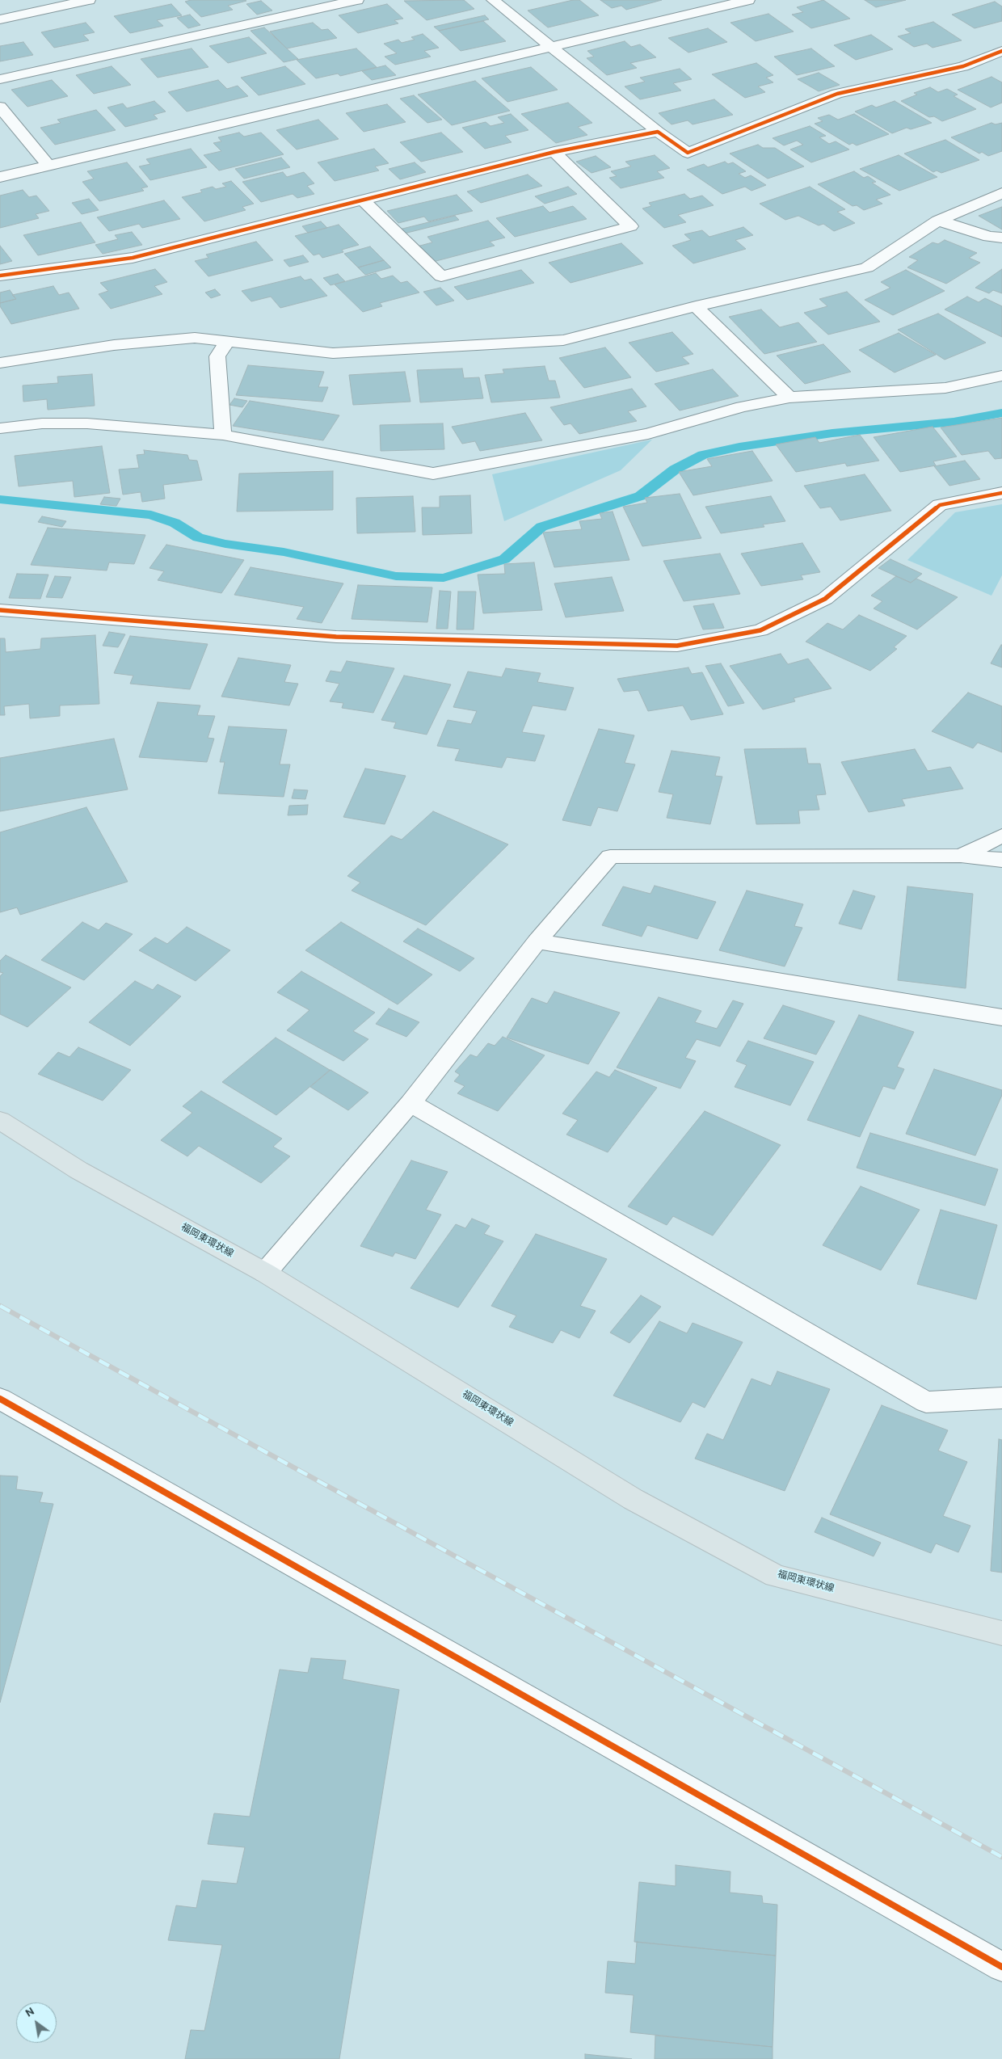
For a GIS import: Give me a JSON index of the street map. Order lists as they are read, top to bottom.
{
  "streets": {
    "main road": ["福岡東環状線"]
  },
  "north": "top left"
}
